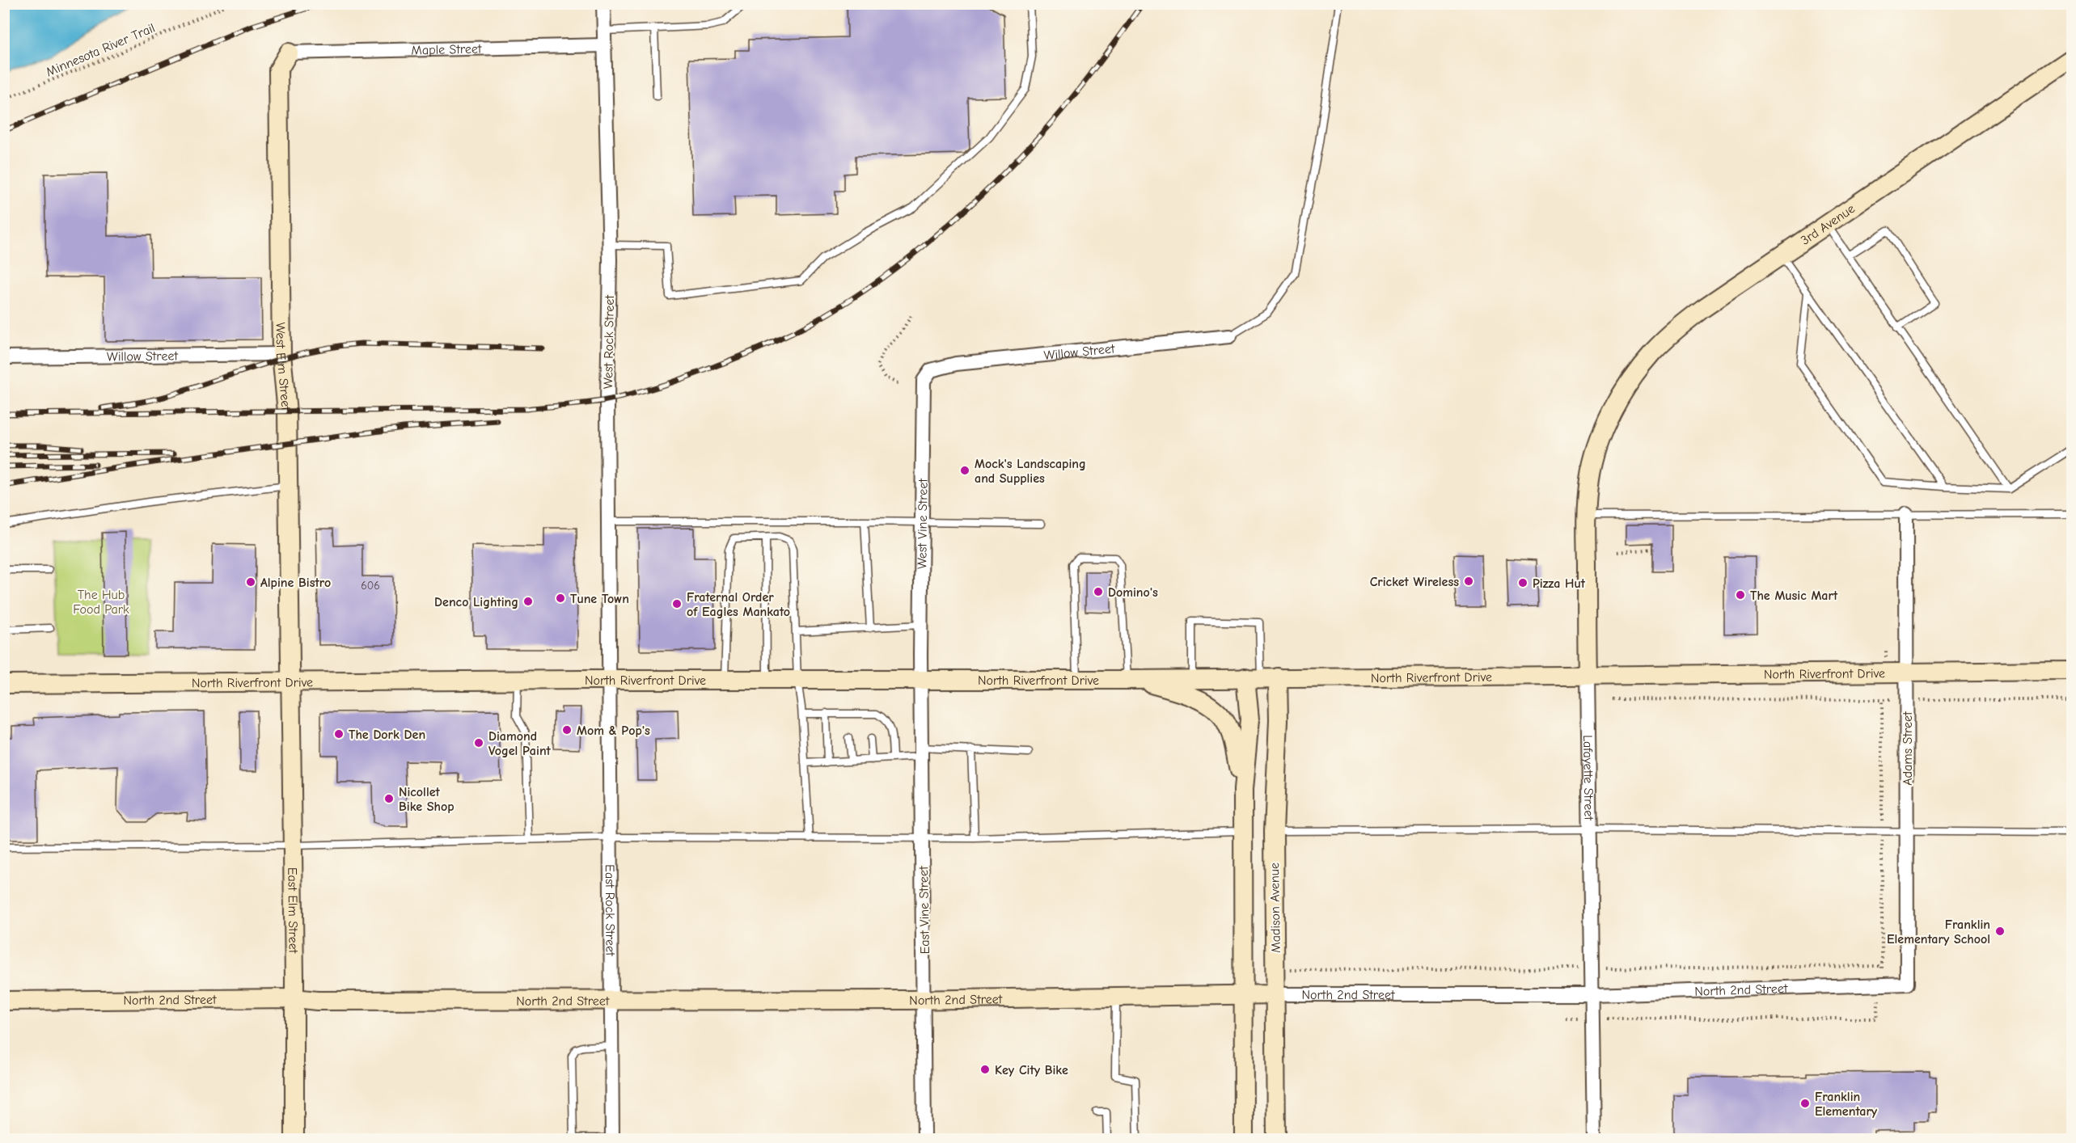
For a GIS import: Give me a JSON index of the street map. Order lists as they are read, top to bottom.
{
  "streets": {
    "street": [
      "Maple Street",
      "3rd Avenue",
      "West Rock Street",
      "Willow Street",
      "West Elm Street",
      "West Vine Street",
      "North Riverfront Drive",
      "Adams Street",
      "Lafayette Street",
      "Madison Avenue",
      "East Rock Street",
      "East Vine Street",
      "East Elm Street",
      "North 2nd Street"
    ],
    "path": ["Minnesota River Trail"]
  },
  "crossings": [
    ["Maple Street", "West Rock Street"],
    ["Maple Street", "West Elm Street"],
    ["3rd Avenue", "Lafayette Street"],
    ["West Rock Street", "North Riverfront Drive"],
    ["West Rock Street", "East Rock Street"],
    ["Willow Street", "West Elm Street"],
    ["Willow Street", "West Vine Street"],
    ["West Elm Street", "North Riverfront Drive"],
    ["West Elm Street", "East Elm Street"],
    ["West Vine Street", "North Riverfront Drive"],
    ["West Vine Street", "East Vine Street"],
    ["North Riverfront Drive", "Adams Street"],
    ["North Riverfront Drive", "Lafayette Street"],
    ["North Riverfront Drive", "Madison Avenue"],
    ["North Riverfront Drive", "East Rock Street"],
    ["North Riverfront Drive", "East Vine Street"],
    ["North Riverfront Drive", "East Elm Street"],
    ["Adams Street", "North 2nd Street"],
    ["Lafayette Street", "North 2nd Street"],
    ["Madison Avenue", "North 2nd Street"],
    ["East Rock Street", "North 2nd Street"],
    ["East Vine Street", "North 2nd Street"],
    ["East Elm Street", "North 2nd Street"]
  ],
  "parks": ["The Hub Food Park"],
  "places": [
    "Mock's Landscaping and Supplies",
    "Cricket Wireless",
    "Alpine Bistro",
    "Pizza Hut",
    "Domino's",
    "The Music Mart",
    "Tune Town",
    "Denco Lighting",
    "Fraternal Order of Eagles Mankato",
    "Mom & Pop's",
    "The Dork Den",
    "Diamond Vogel Paint",
    "Nicollet Bike Shop",
    "Franklin Elementary School",
    "Key City Bike",
    "Franklin Elementary"
  ],
  "house_numbers": ["606"]
}
